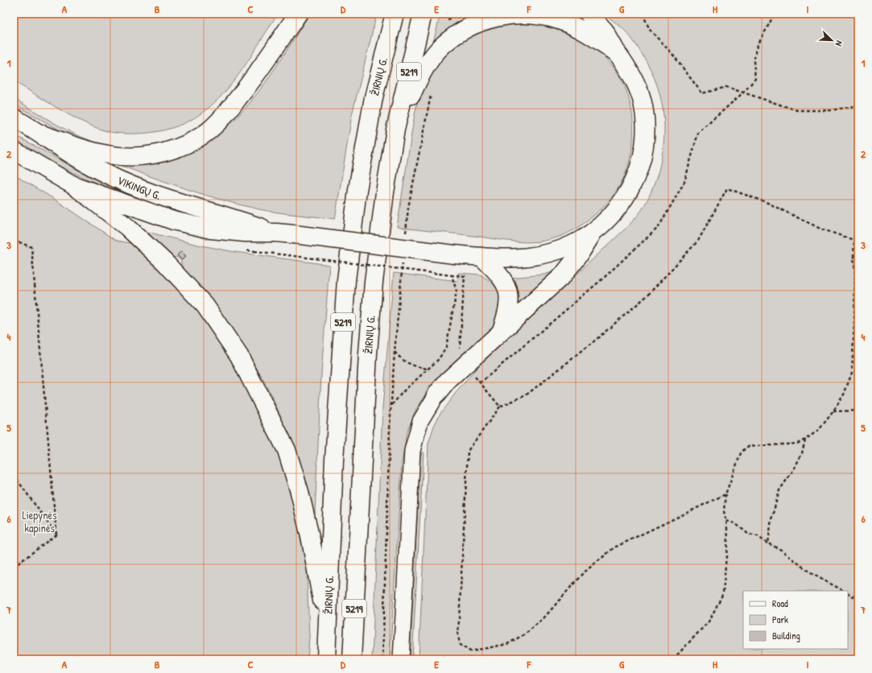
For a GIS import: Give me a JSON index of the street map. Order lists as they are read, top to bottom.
{
  "streets": {
    "main road": ["5219", "ŽIRNIŲ G.", "VIKINGŲ G."]
  },
  "parks": ["Liepynės kapinės"],
  "legend": ["Road", "Park", "Building"],
  "north": "bottom right",
  "grid": {
    "columns": [
      "A",
      "B",
      "C",
      "D",
      "E",
      "F",
      "G",
      "H",
      "I"
    ],
    "rows": [
      "1",
      "2",
      "3",
      "4",
      "5",
      "6",
      "7"
    ]
  }
}
